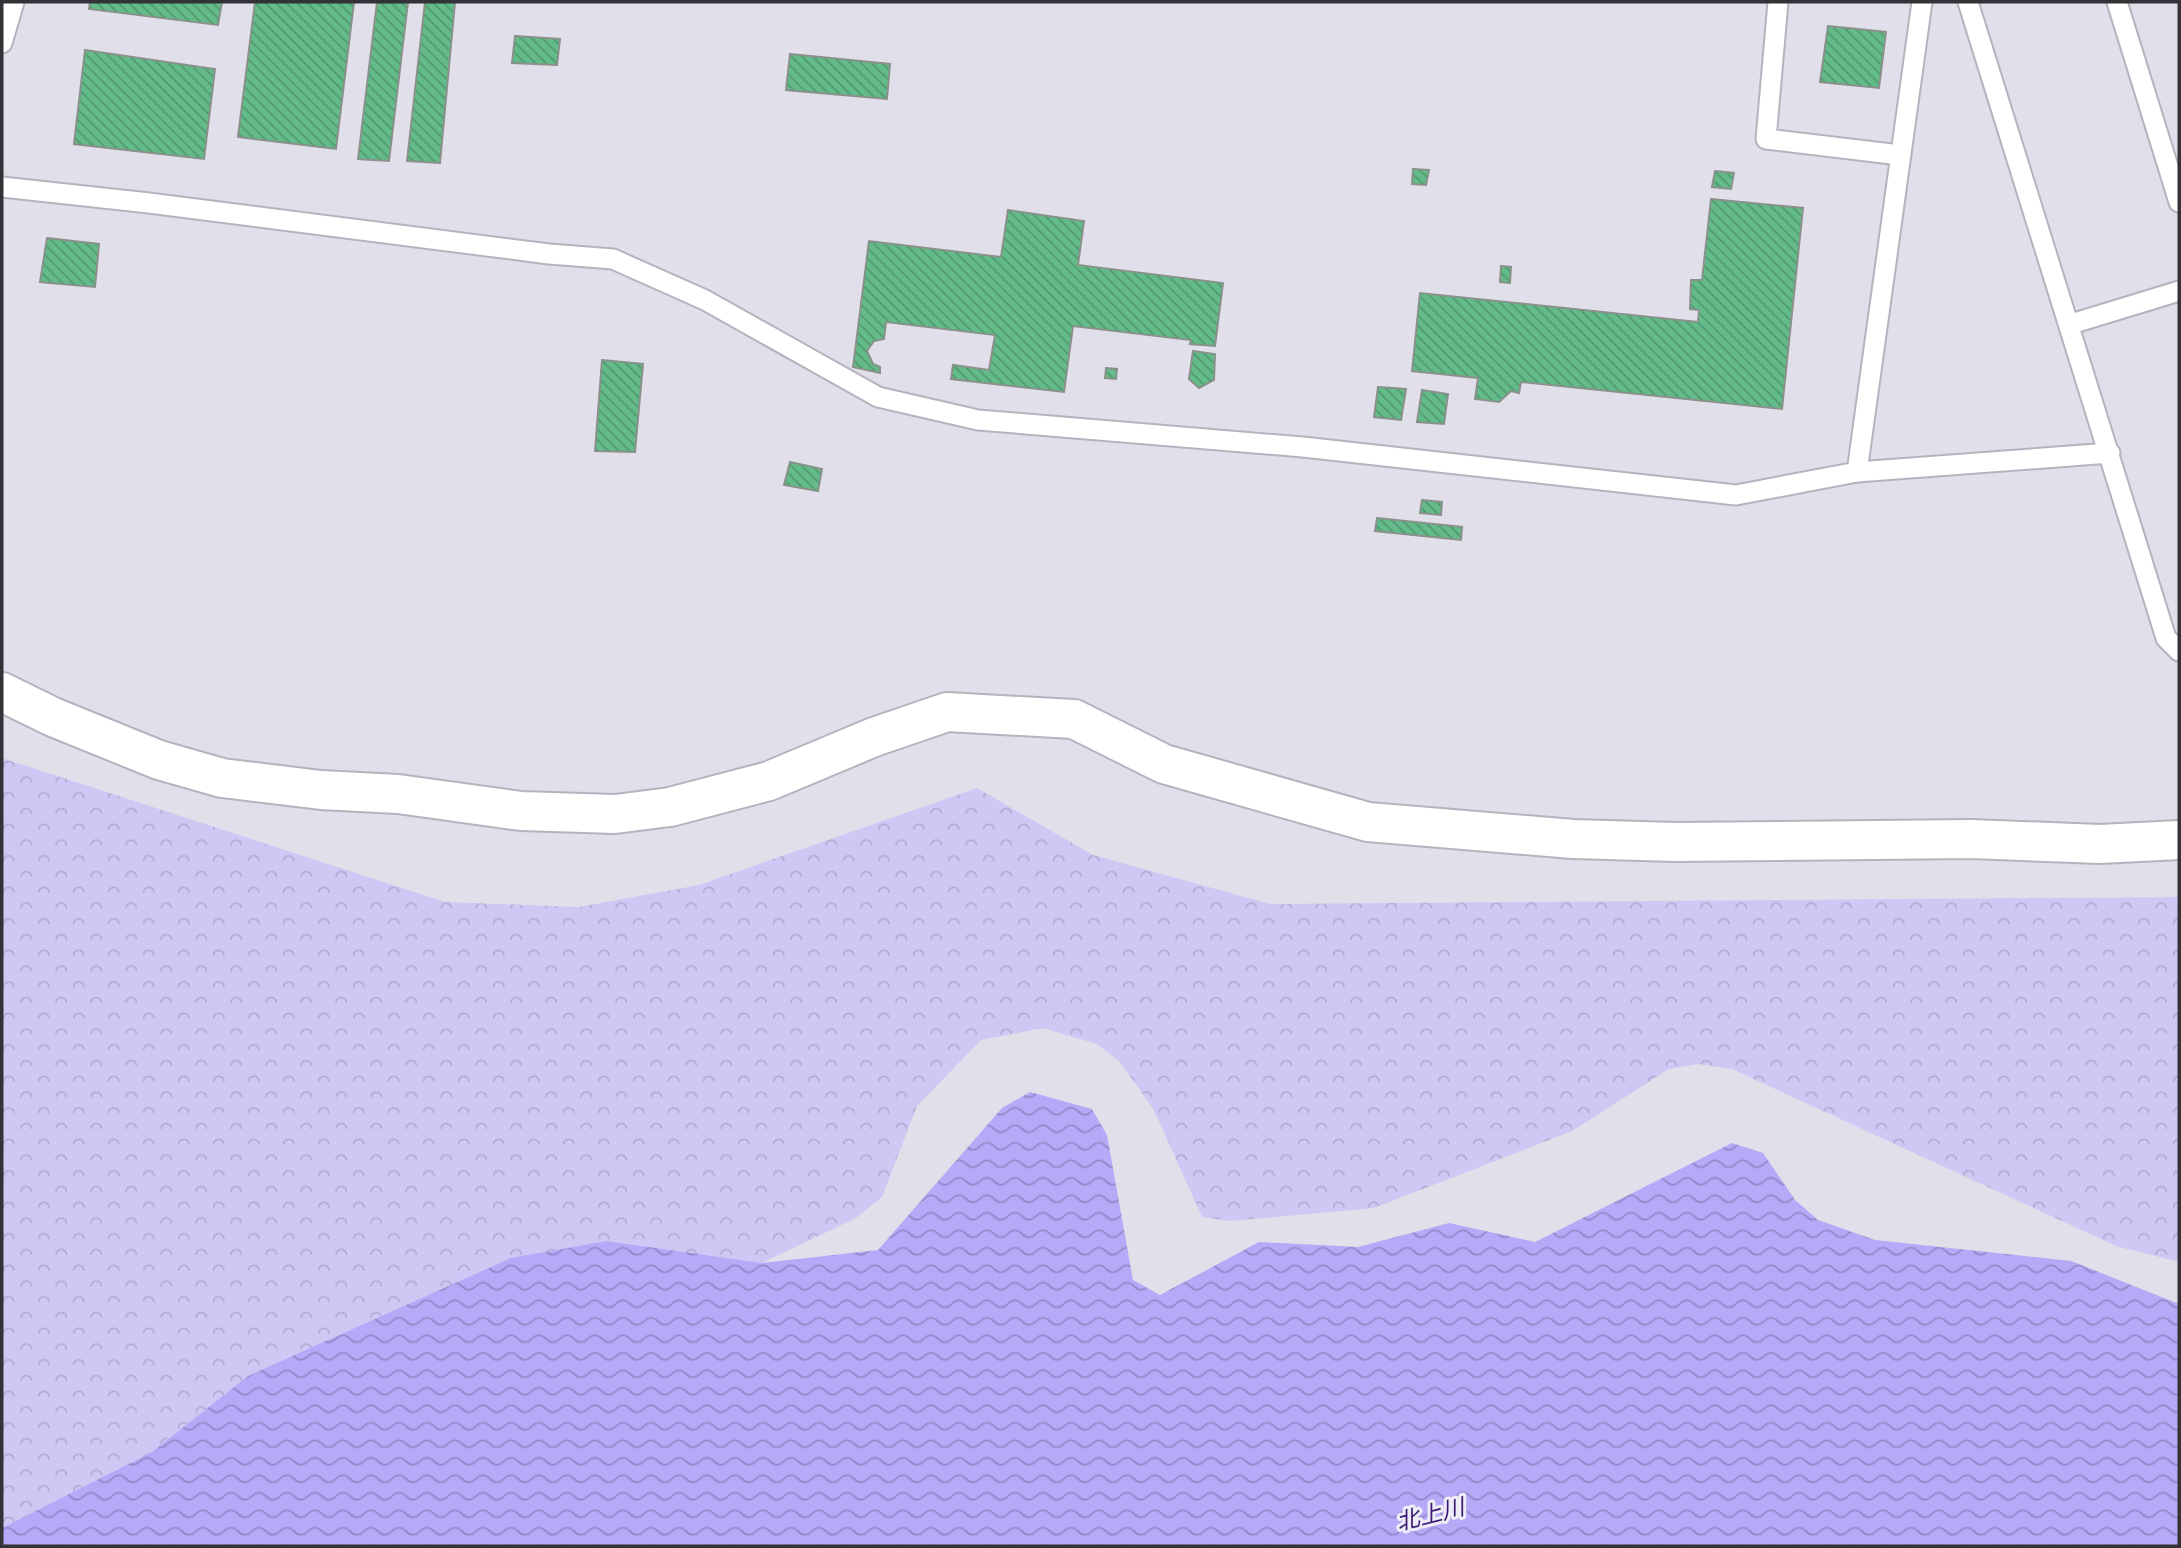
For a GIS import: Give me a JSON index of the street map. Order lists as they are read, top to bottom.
{
  "water": ["北上川"]
}
